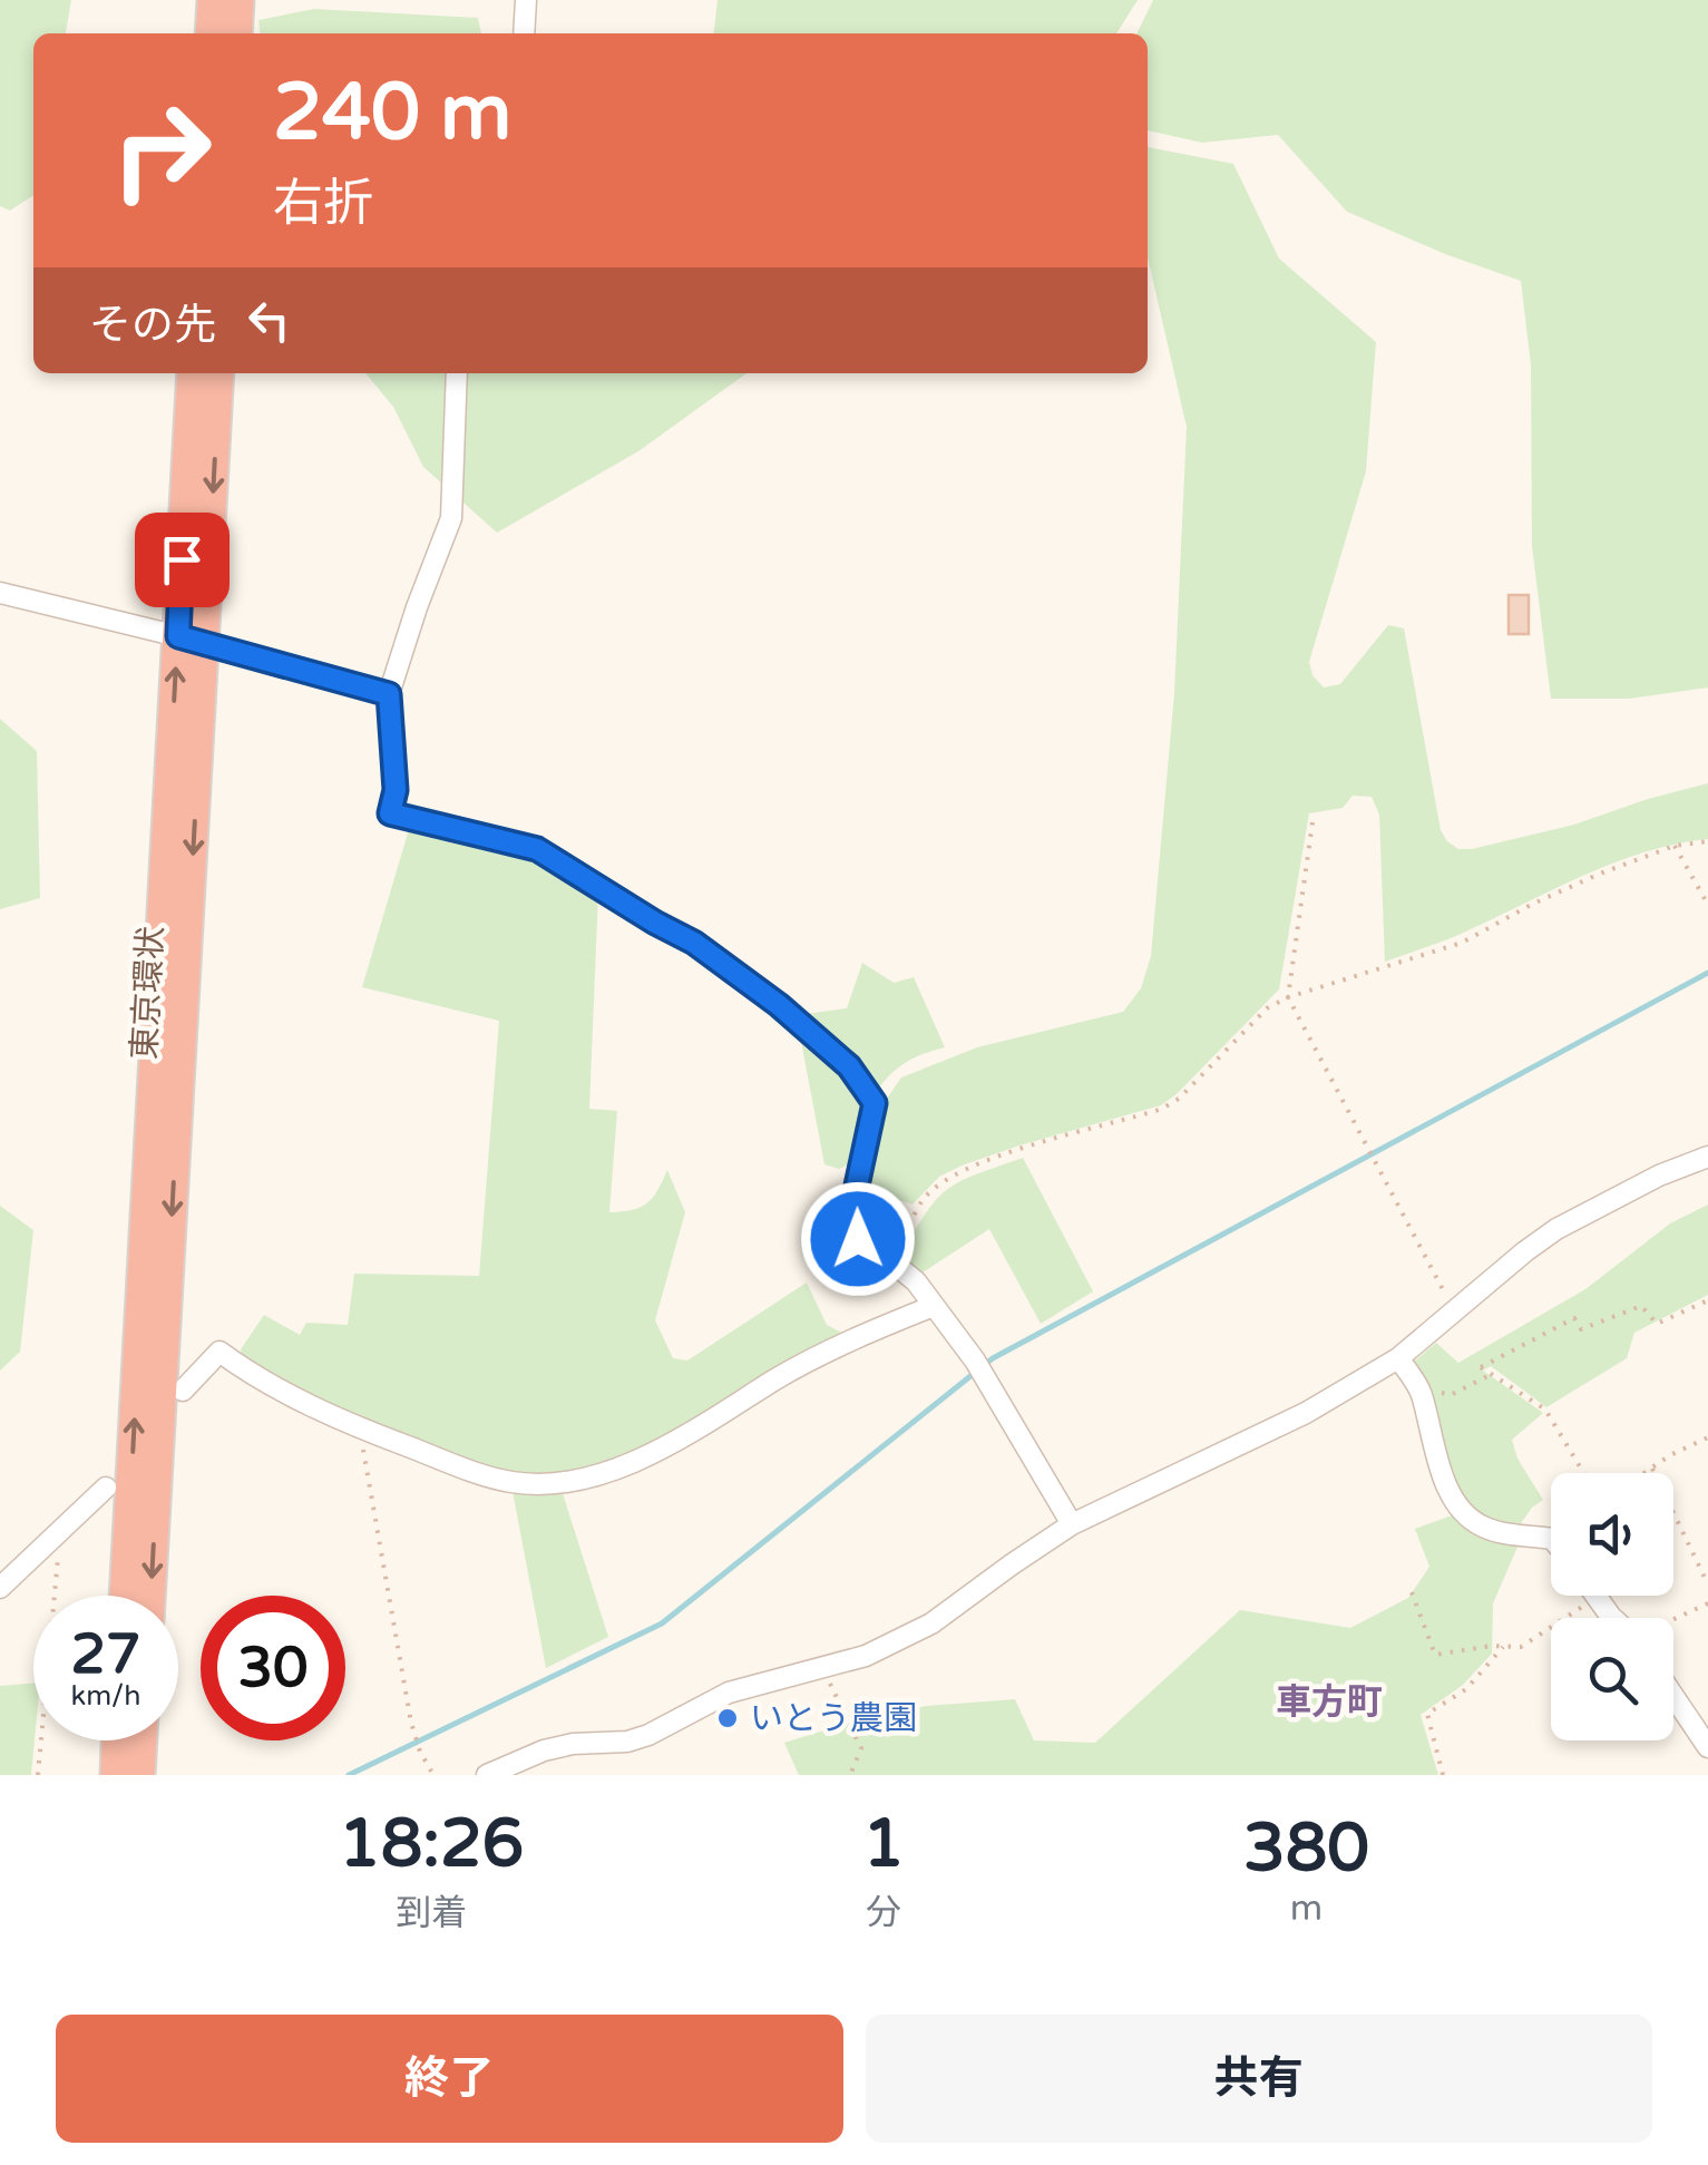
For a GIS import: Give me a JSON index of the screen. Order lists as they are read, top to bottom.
{
  "streets": {
    "highway": ["東京環状"]
  },
  "districts": ["車方町"],
  "places": ["いとう農園"],
  "page": {
    "turn": ["240 m", "右折"],
    "then": "その先",
    "speed": "27 km/h",
    "limit": "30",
    "eta": [
      "18:26",
      "到着",
      "1",
      "分",
      "380",
      "m"
    ],
    "buttons": ["終了", "共有"]
  }
}
